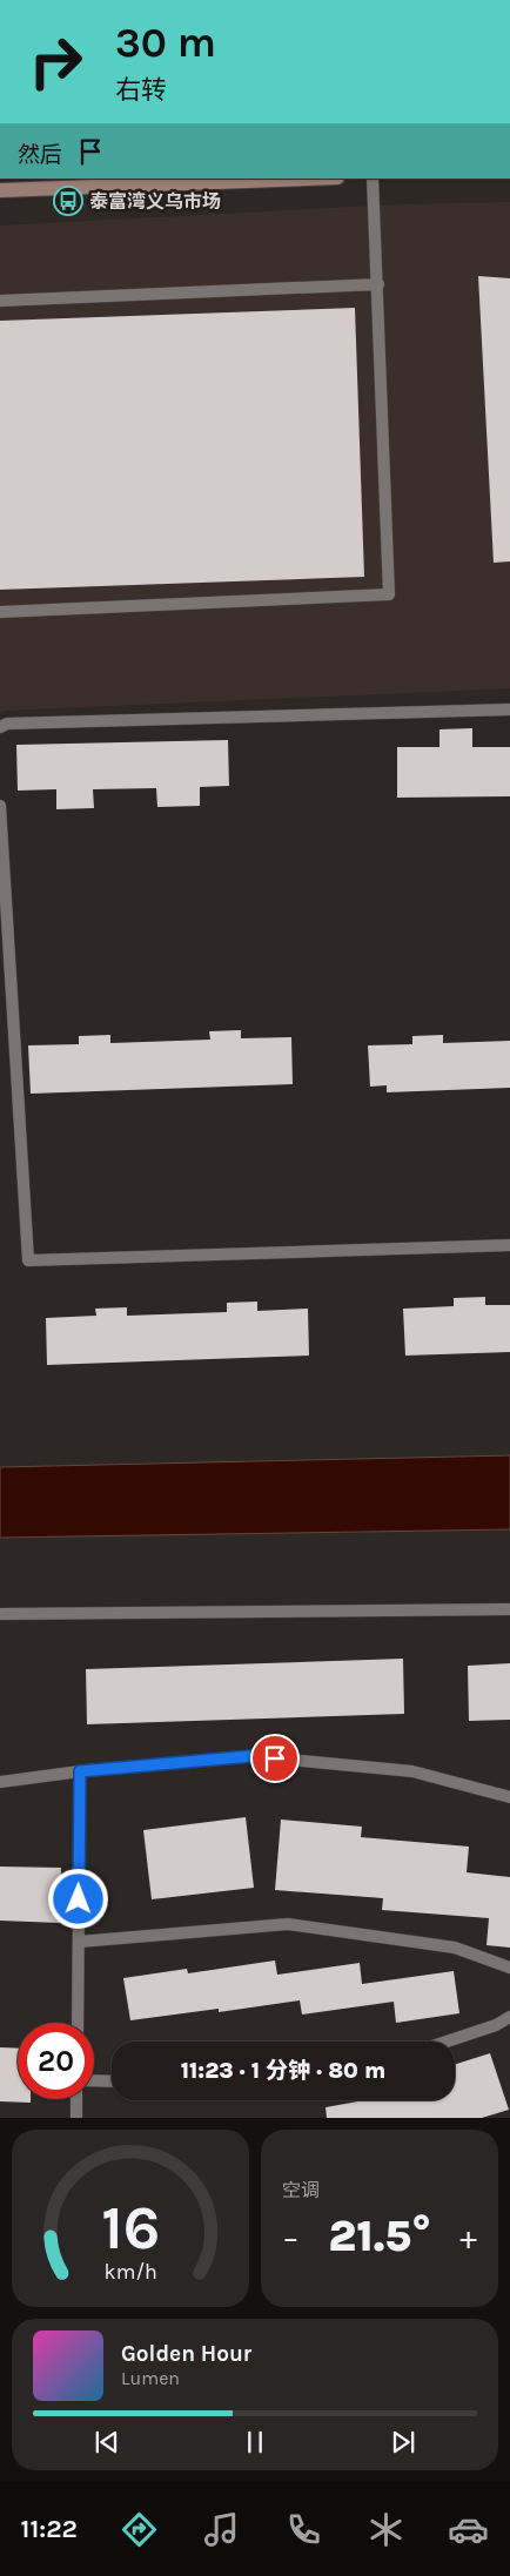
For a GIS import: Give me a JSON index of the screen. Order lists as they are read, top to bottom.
{
  "places": {
    "bus stop": ["泰富湾义乌市场"]
  },
  "page": {
    "turn": ["30 m", "右转"],
    "then": "然后",
    "limit": "20",
    "trip": "11:23 · 1 分钟 · 80 m",
    "tile": "空调",
    "heat": ["−", "21.5°", "+"],
    "song": ["Golden Hour", "Lumen"],
    "tabs": "11:22",
    "gauge": ["16", "km/h"]
  }
}
